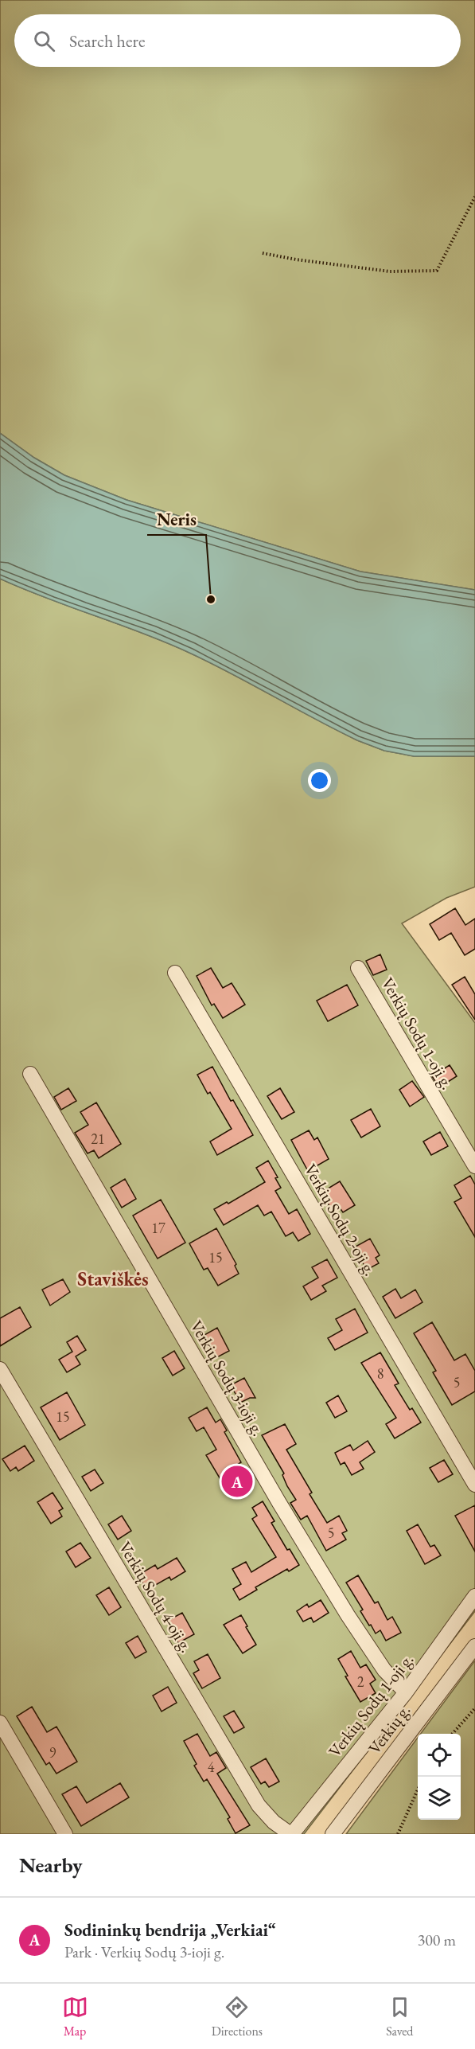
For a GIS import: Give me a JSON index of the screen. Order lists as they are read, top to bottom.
{
  "streets": {
    "street": [
      "Verkių Sodų 1-oji g.",
      "Verkių Sodų 2-oji g.",
      "Verkių Sodų 3-ioji g.",
      "Verkių Sodų 4-oji g.",
      "Verkių g."
    ]
  },
  "crossings": [
    ["Verkių Sodų 1-oji g.", "Verkių Sodų 3-ioji g."],
    ["Verkių Sodų 1-oji g.", "Verkių Sodų 4-oji g."]
  ],
  "districts": ["Staviškės"],
  "places": ["Neris"],
  "house_numbers": [
    "21",
    "17",
    "15",
    "8",
    "5",
    "15",
    "5",
    "2",
    "9",
    "4"
  ],
  "page": {
    "search": "Search here",
    "pins": "A",
    "heading": "Nearby",
    "list": [
      {
        "mark": "A",
        "name": "Sodininkų bendrija „Verkiai“",
        "note": "Park · Verkių Sodų 3-ioji g.",
        "value": "300 m"
      }
    ],
    "nav": ["Map", "Directions", "Saved"]
  }
}
